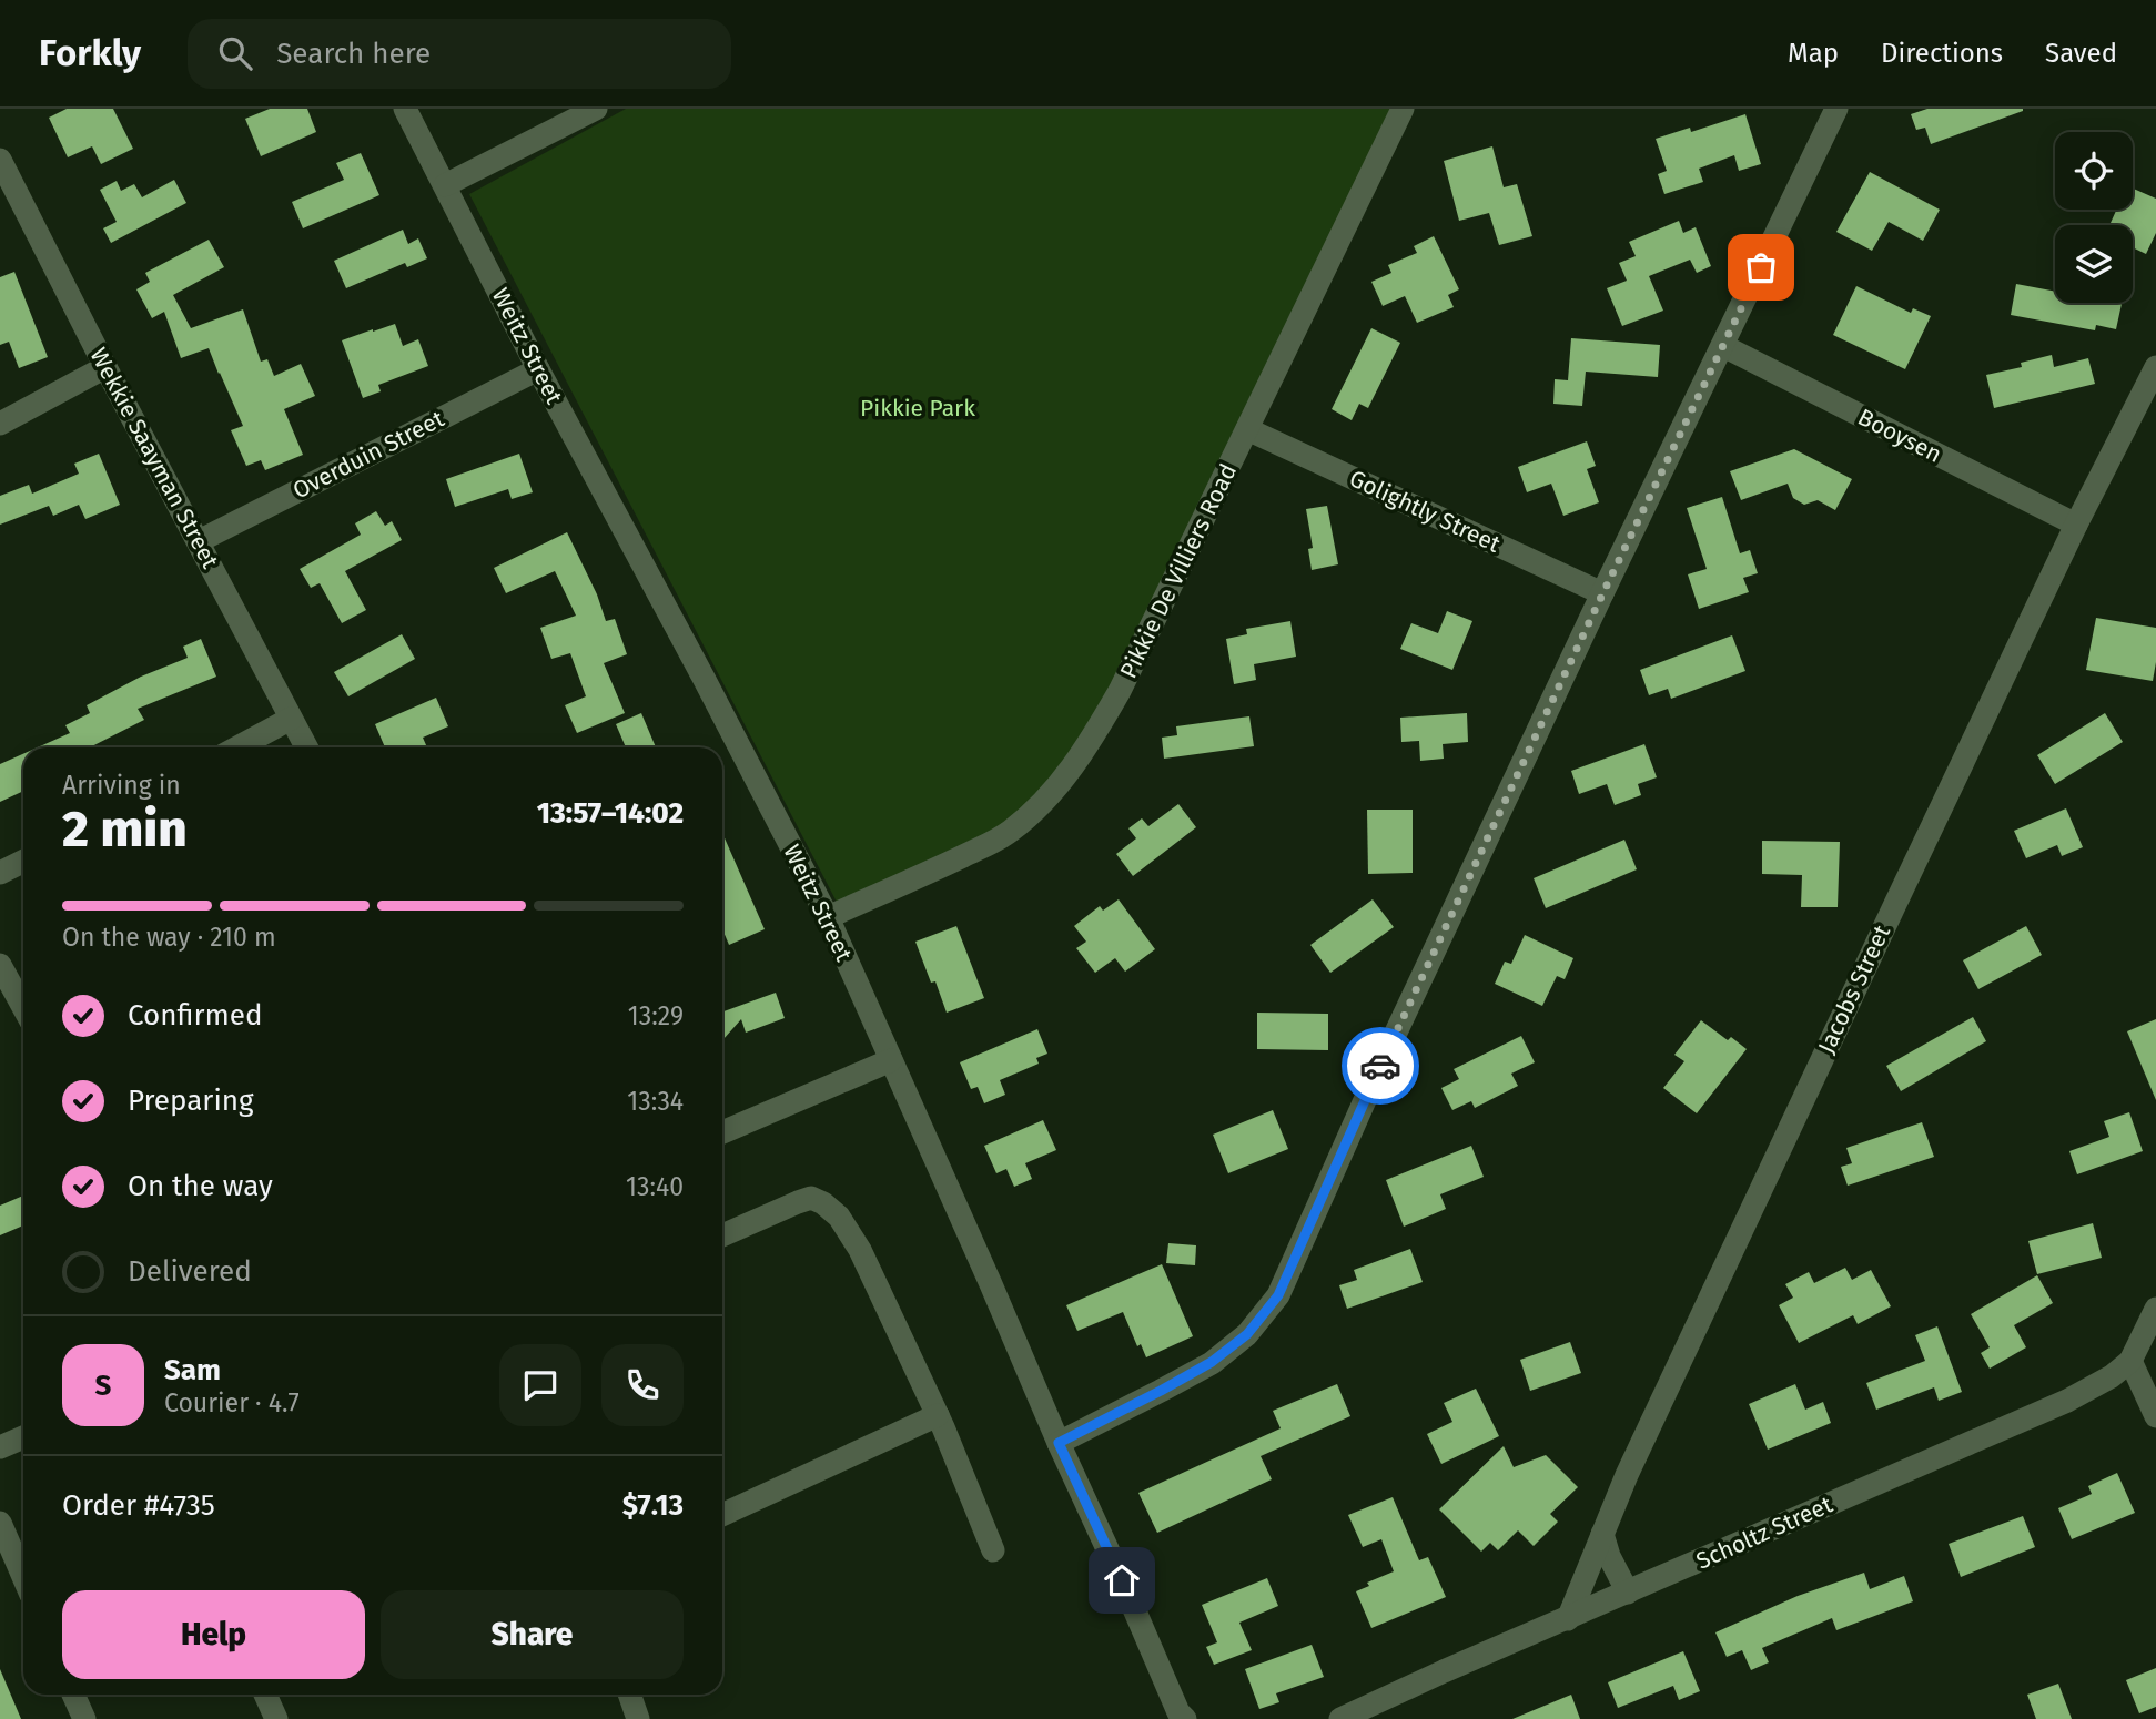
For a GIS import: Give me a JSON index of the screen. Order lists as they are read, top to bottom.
{
  "streets": {
    "street": [
      "Weitz Street",
      "Booysen",
      "Overduin Street",
      "Wekkie Saayman Street",
      "Golightly Street",
      "Pikkie De Villiers Road",
      "Jacobs Street",
      "Scholtz Street"
    ]
  },
  "crossings": [
    ["Weitz Street", "Overduin Street"],
    ["Weitz Street", "Pikkie De Villiers Road"],
    ["Booysen", "Jacobs Street"],
    ["Overduin Street", "Wekkie Saayman Street"],
    ["Golightly Street", "Pikkie De Villiers Road"],
    ["Jacobs Street", "Scholtz Street"]
  ],
  "parks": ["Pikkie Park"],
  "page": {
    "header": "Forkly",
    "search": "Search here",
    "nav": ["Map", "Directions", "Saved"],
    "heading": ["2 min", "Arriving in", "13:57–14:02"],
    "panel": [
      "Sam",
      "Courier · 4.7",
      "Order #4735",
      "$7.13"
    ],
    "bar": "On the way · 210 m",
    "list": [
      ["Confirmed", "13:29"],
      ["Preparing", "13:34"],
      ["On the way", "13:40"],
      "Delivered"
    ],
    "round": "S",
    "buttons": ["Help", "Share"]
  }
}
